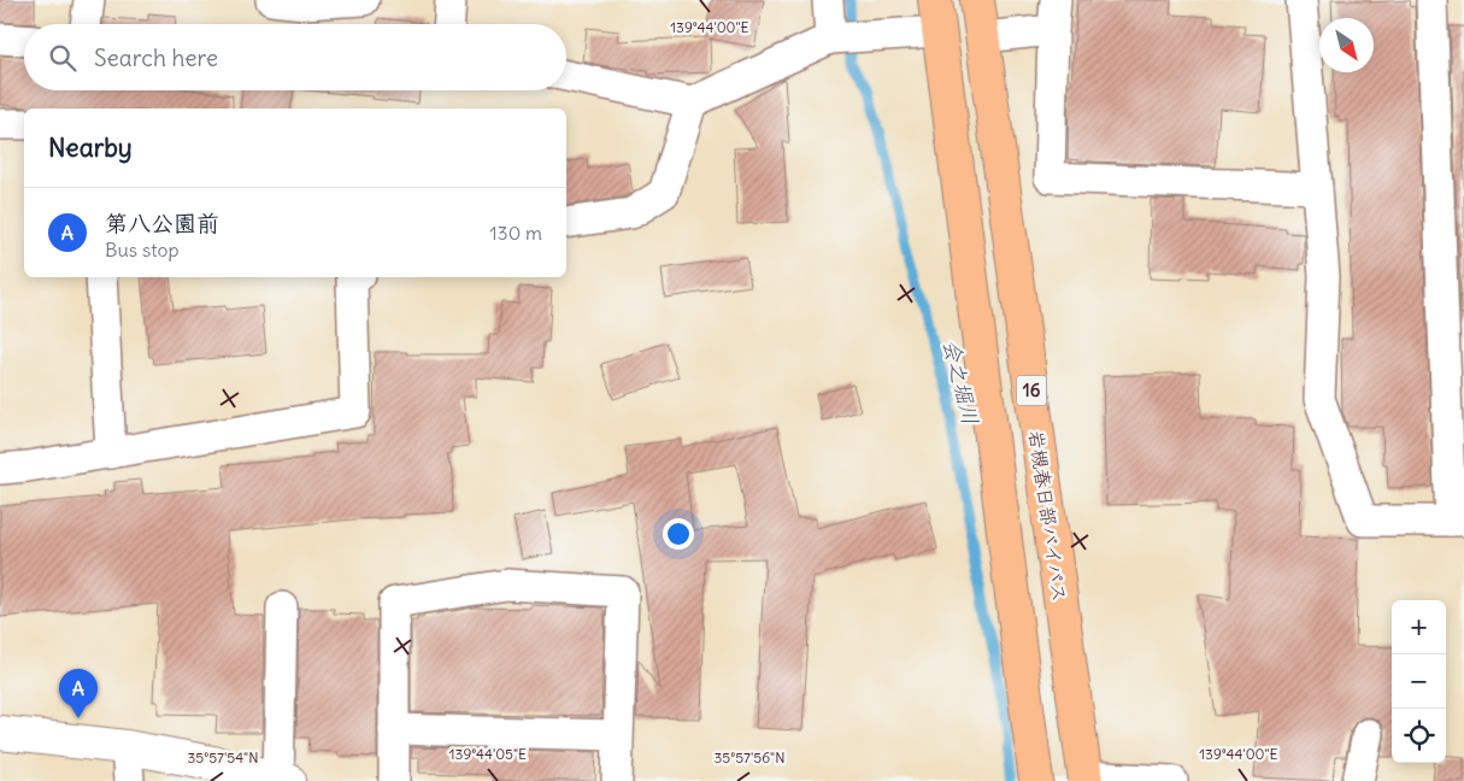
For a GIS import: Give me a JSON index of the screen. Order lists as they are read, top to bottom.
{
  "streets": {
    "highway": ["16", "岩槻春日部バイパス"]
  },
  "water": ["会之堀川"],
  "north": "bottom right",
  "page": {
    "search": "Search here",
    "heading": "Nearby",
    "list": [
      {
        "mark": "A",
        "name": "第八公園前",
        "note": "Bus stop",
        "value": "130 m"
      }
    ],
    "map_buttons": ["+", "−"],
    "pins": "A"
  },
  "coordinates": [
    "139°44'00\"E",
    "139°44'05\"E",
    "35°57'54\"N",
    "35°57'56\"N"
  ]
}
